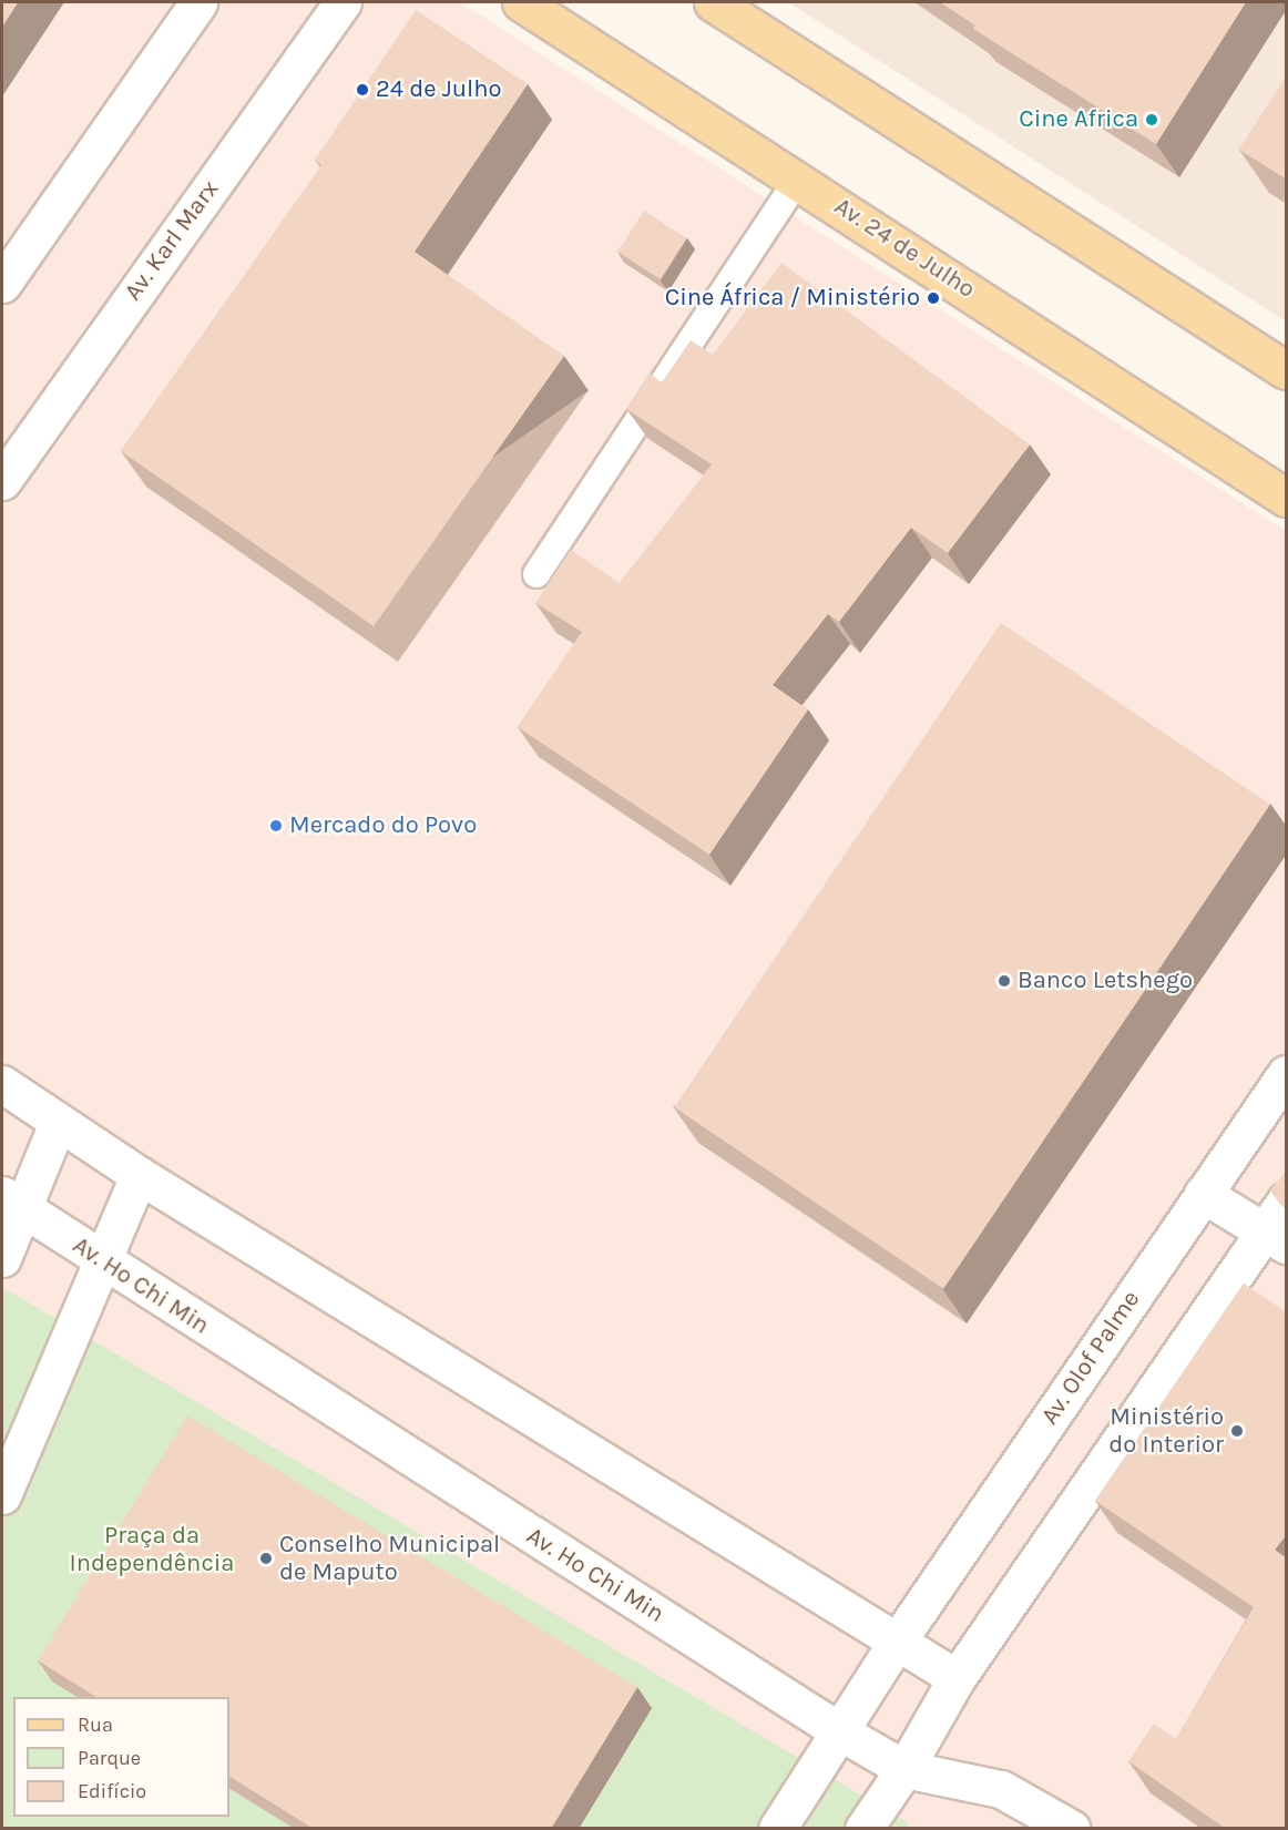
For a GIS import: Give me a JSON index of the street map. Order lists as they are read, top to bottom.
{
  "streets": {
    "main road": ["Av. 24 de Julho"],
    "street": ["Av. Karl Marx", "Av. Ho Chi Min", "Av. Olof Palme"]
  },
  "crossings": [
    ["Av. Ho Chi Min", "Av. Olof Palme"]
  ],
  "parks": ["Praça da Independência"],
  "places": [
    "24 de Julho",
    "Cine Africa",
    "Cine África / Ministério",
    "Mercado do Povo",
    "Banco Letshego",
    "Ministério do Interior",
    "Conselho Municipal de Maputo"
  ],
  "legend": ["Rua", "Parque", "Edifício"]
}
